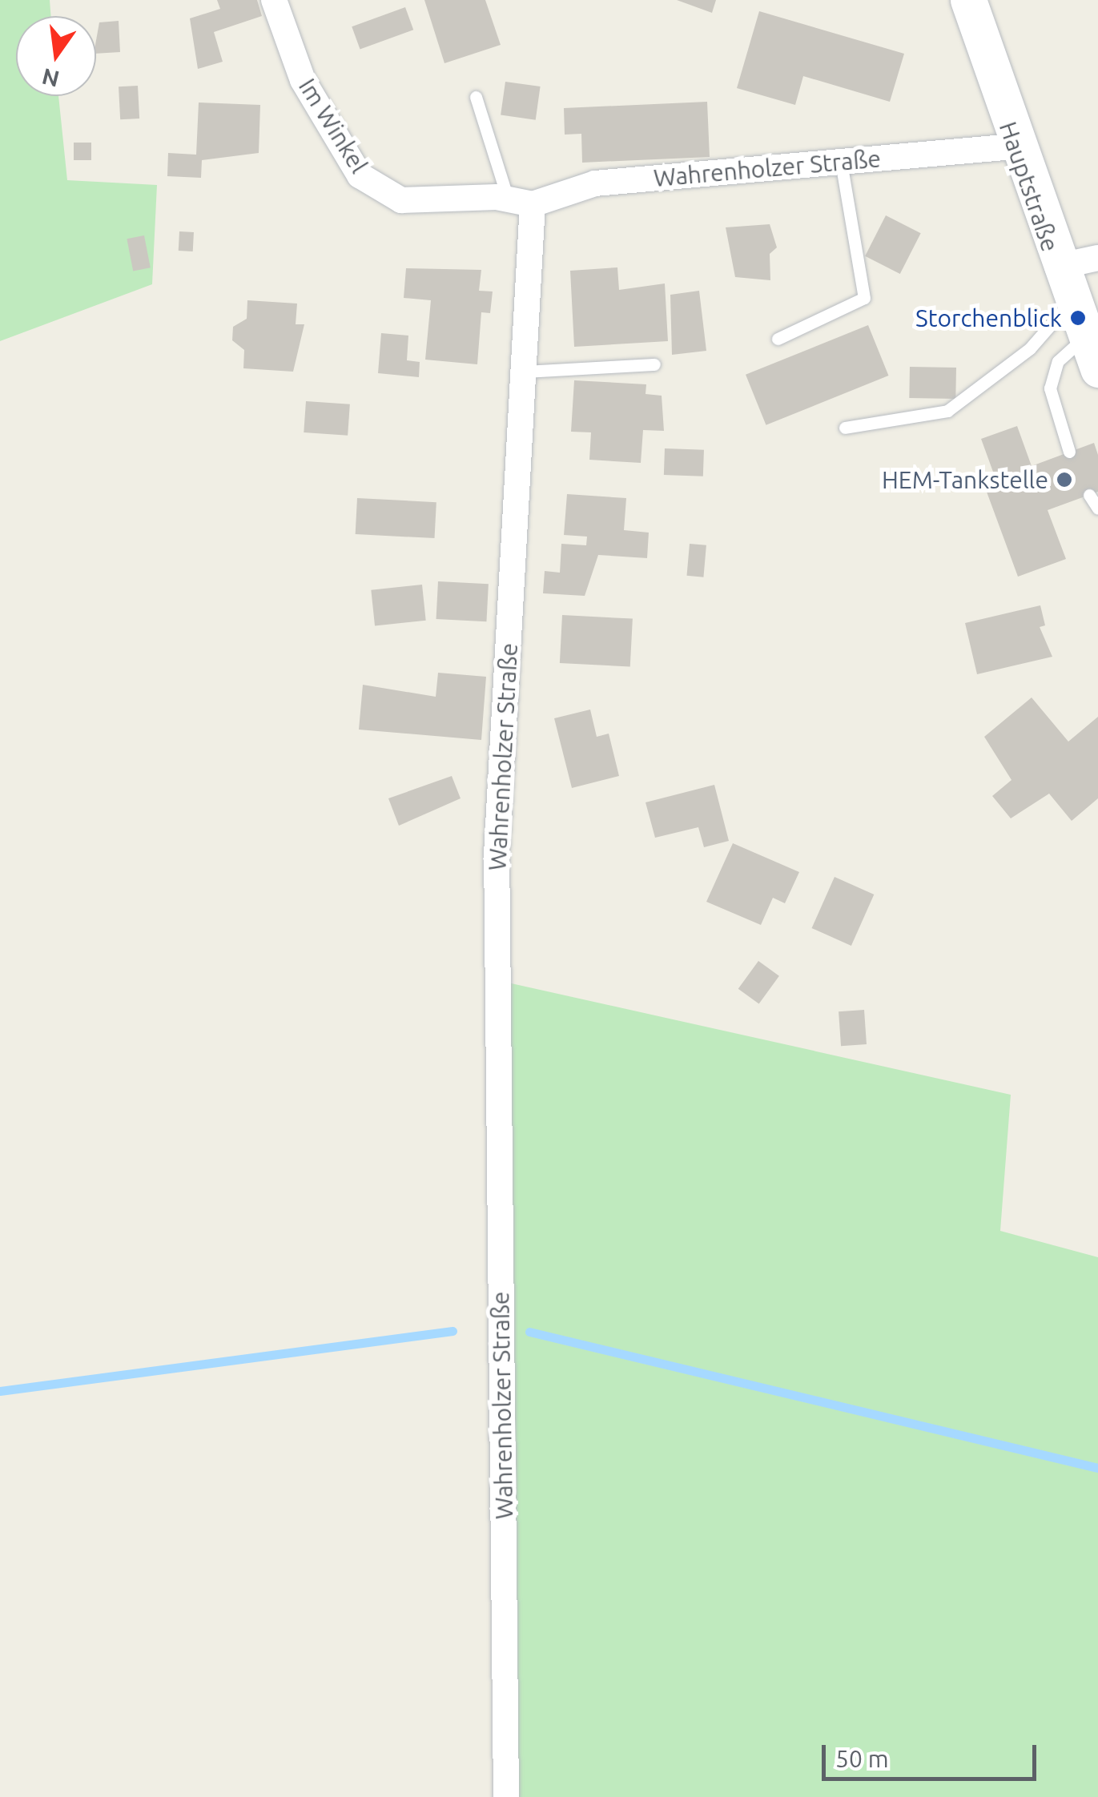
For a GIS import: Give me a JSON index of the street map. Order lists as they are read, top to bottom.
{
  "streets": {
    "street": ["Im Winkel", "Wahrenholzer Straße", "Hauptstraße"]
  },
  "crossings": [
    ["Im Winkel", "Wahrenholzer Straße"],
    ["Wahrenholzer Straße", "Hauptstraße"]
  ],
  "places": ["Storchenblick", "HEM-Tankstelle"],
  "scale_bar": "50 m",
  "north": "bottom"
}
